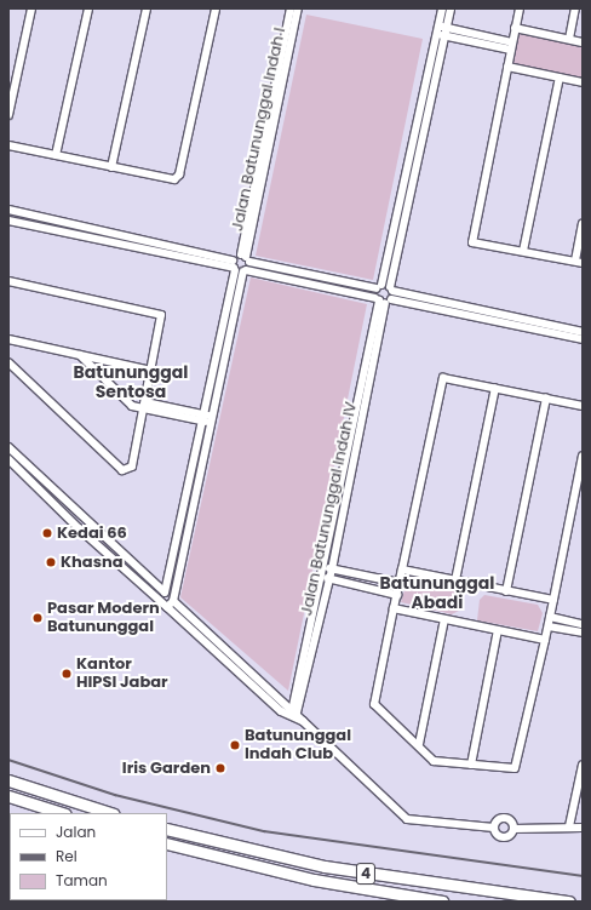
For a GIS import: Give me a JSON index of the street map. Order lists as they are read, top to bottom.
{
  "streets": {
    "highway": ["4"],
    "street": ["Jalan Batununggal Indah I", "Jalan Batununggal Indah IV"]
  },
  "districts": ["Batununggal Sentosa", "Batununggal Abadi"],
  "places": [
    "Kedai 66",
    "Khasna",
    "Pasar Modern Batununggal",
    "Kantor HIPSI Jabar",
    "Batununggal Indah Club",
    "Iris Garden"
  ],
  "legend": ["Jalan", "Rel", "Taman"]
}
